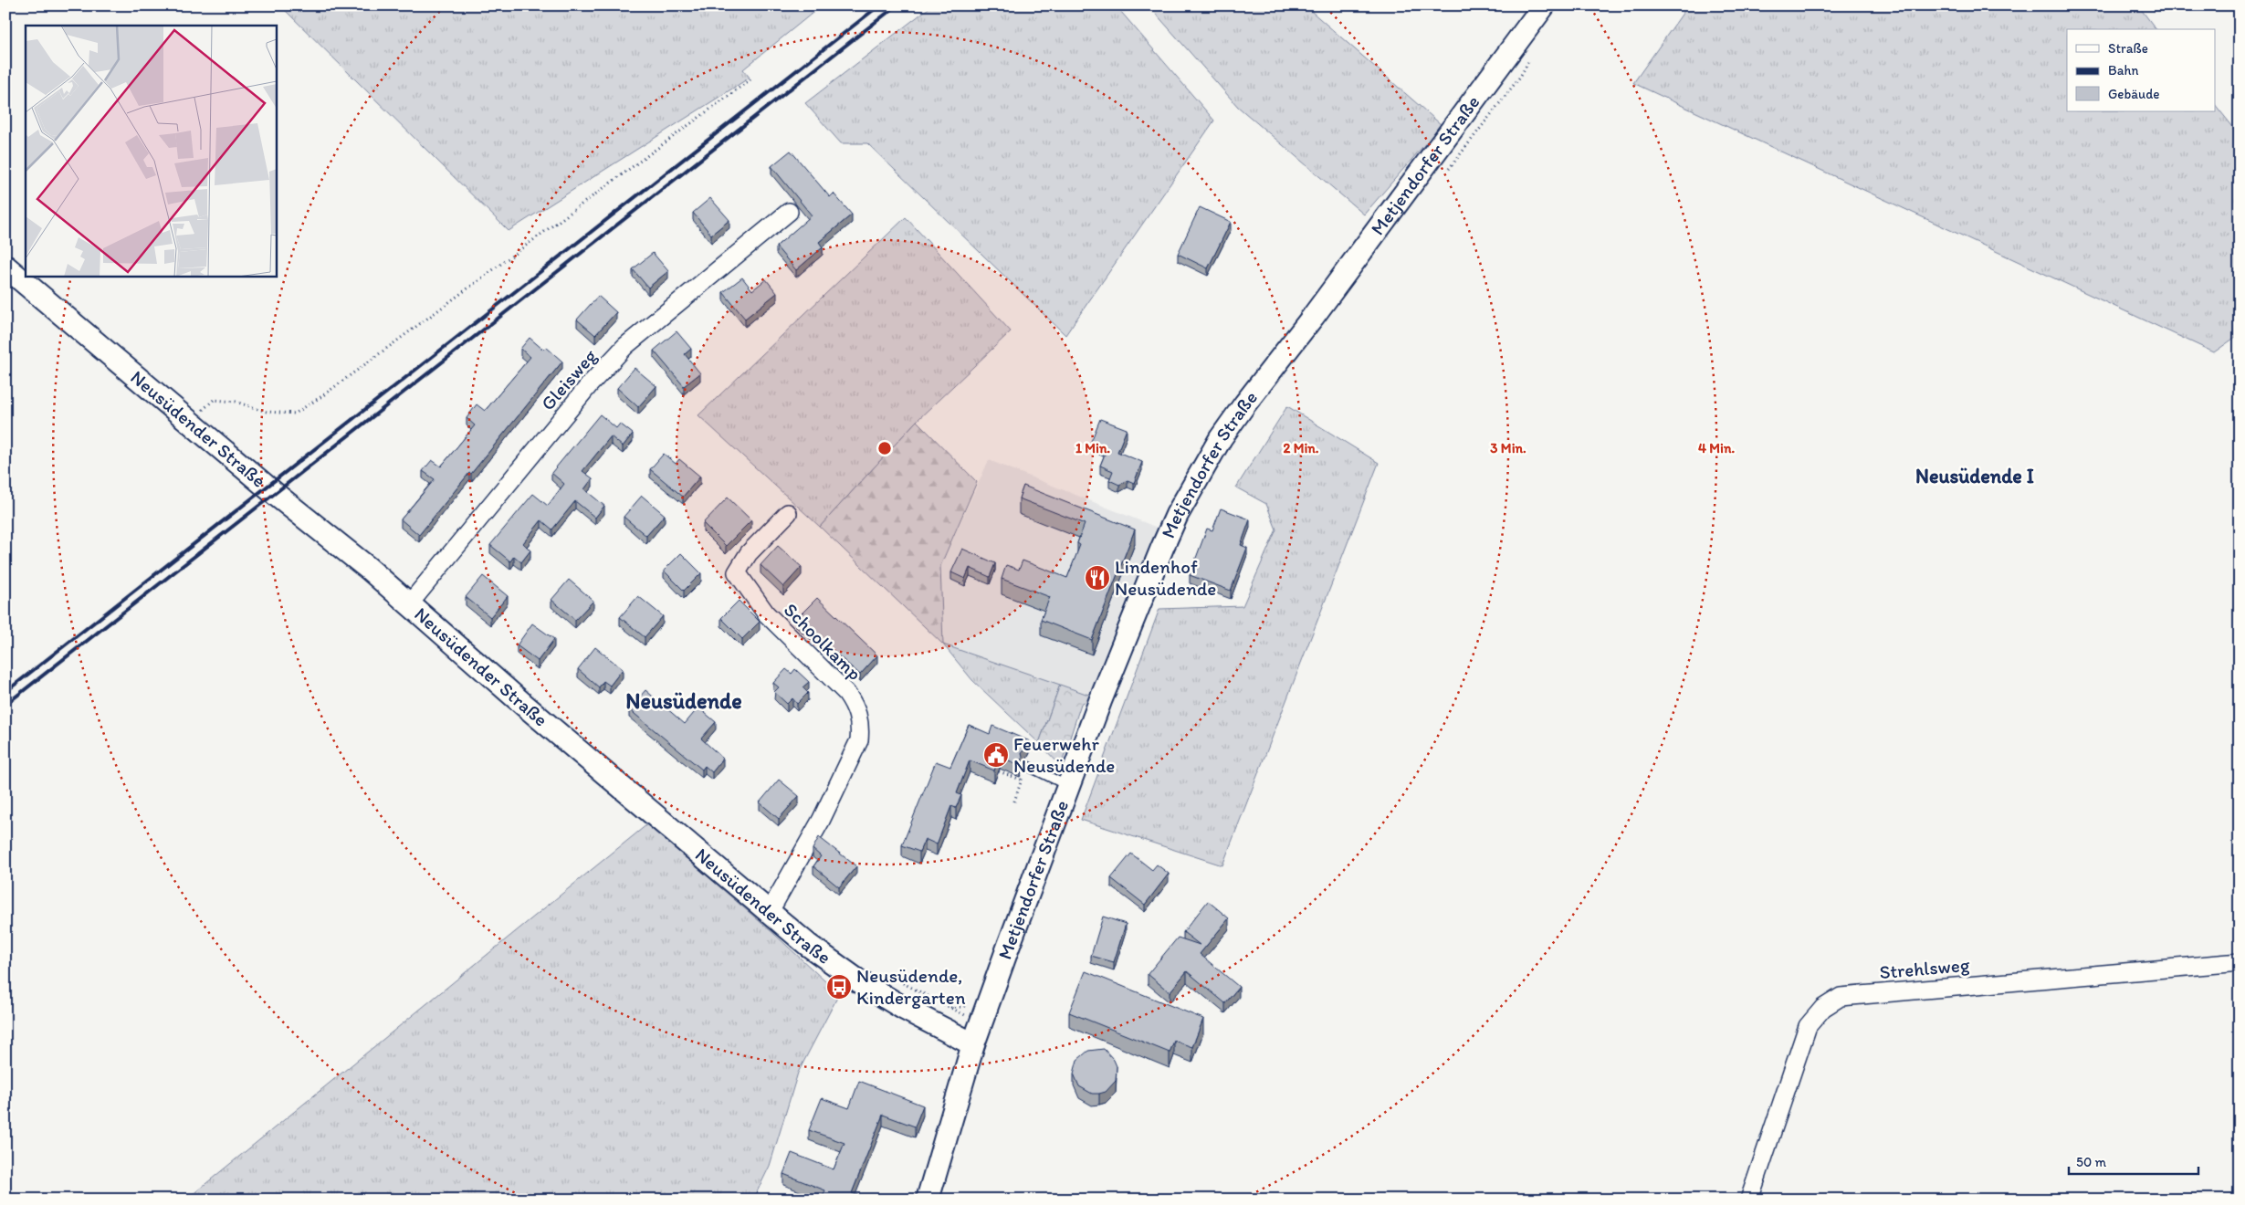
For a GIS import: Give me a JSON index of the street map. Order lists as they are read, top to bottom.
{
  "streets": {
    "street": [
      "Metjendorfer Straße",
      "Gleisweg",
      "Neusüdender Straße",
      "Schoolkamp",
      "Strehlsweg"
    ]
  },
  "crossings": [
    ["Metjendorfer Straße", "Neusüdender Straße"],
    ["Gleisweg", "Neusüdender Straße"],
    ["Neusüdender Straße", "Schoolkamp"]
  ],
  "districts": ["Neusüdende I", "Neusüdende"],
  "places": {
    "restaurant": ["Lindenhof Neusüdende"],
    "public building": ["Feuerwehr Neusüdende"],
    "bus stop": ["Neusüdende, Kindergarten"]
  },
  "legend": ["Straße", "Bahn", "Gebäude"],
  "scale_bar": "50 m",
  "rings": [
    "1 Min.",
    "2 Min.",
    "3 Min.",
    "4 Min."
  ]
}
